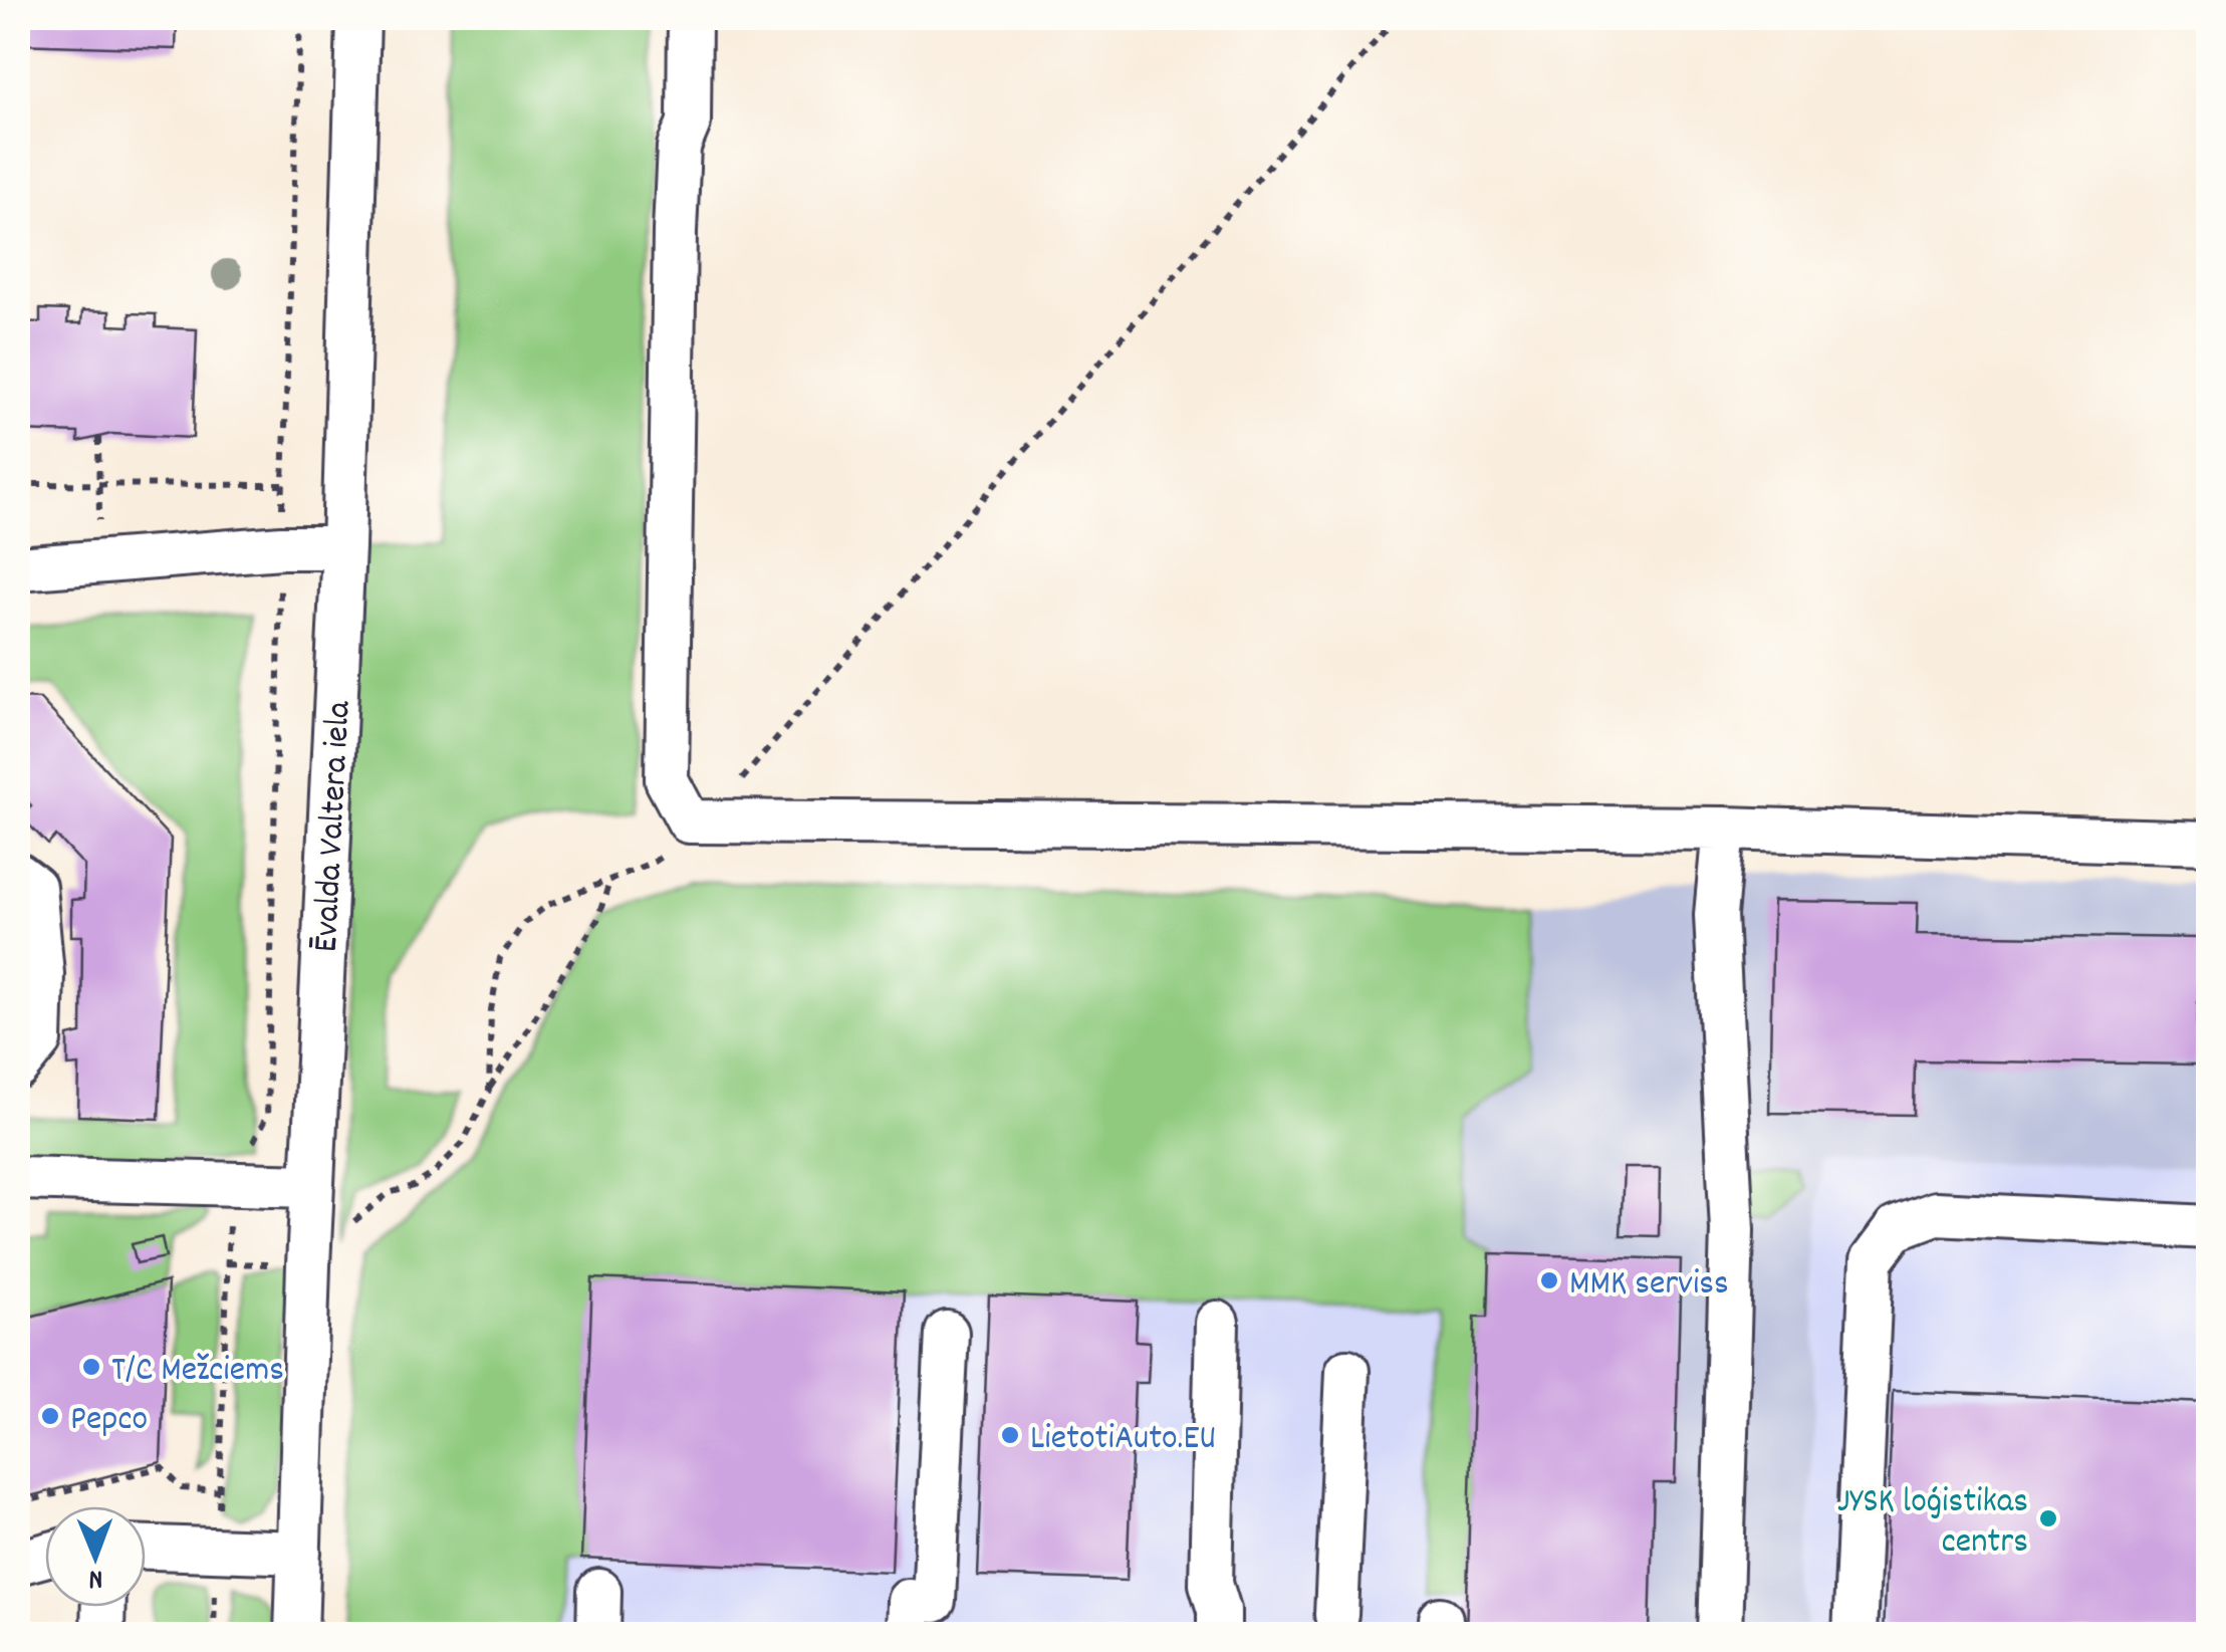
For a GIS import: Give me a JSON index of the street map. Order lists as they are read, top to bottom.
{
  "streets": {
    "street": ["Ēvalda Valtera iela"]
  },
  "places": [
    "MMK serviss",
    "T/C Mežciems",
    "Pepco",
    "LietotiAuto.EU",
    "JYSK loģistikas centrs"
  ],
  "north": "bottom"
}
